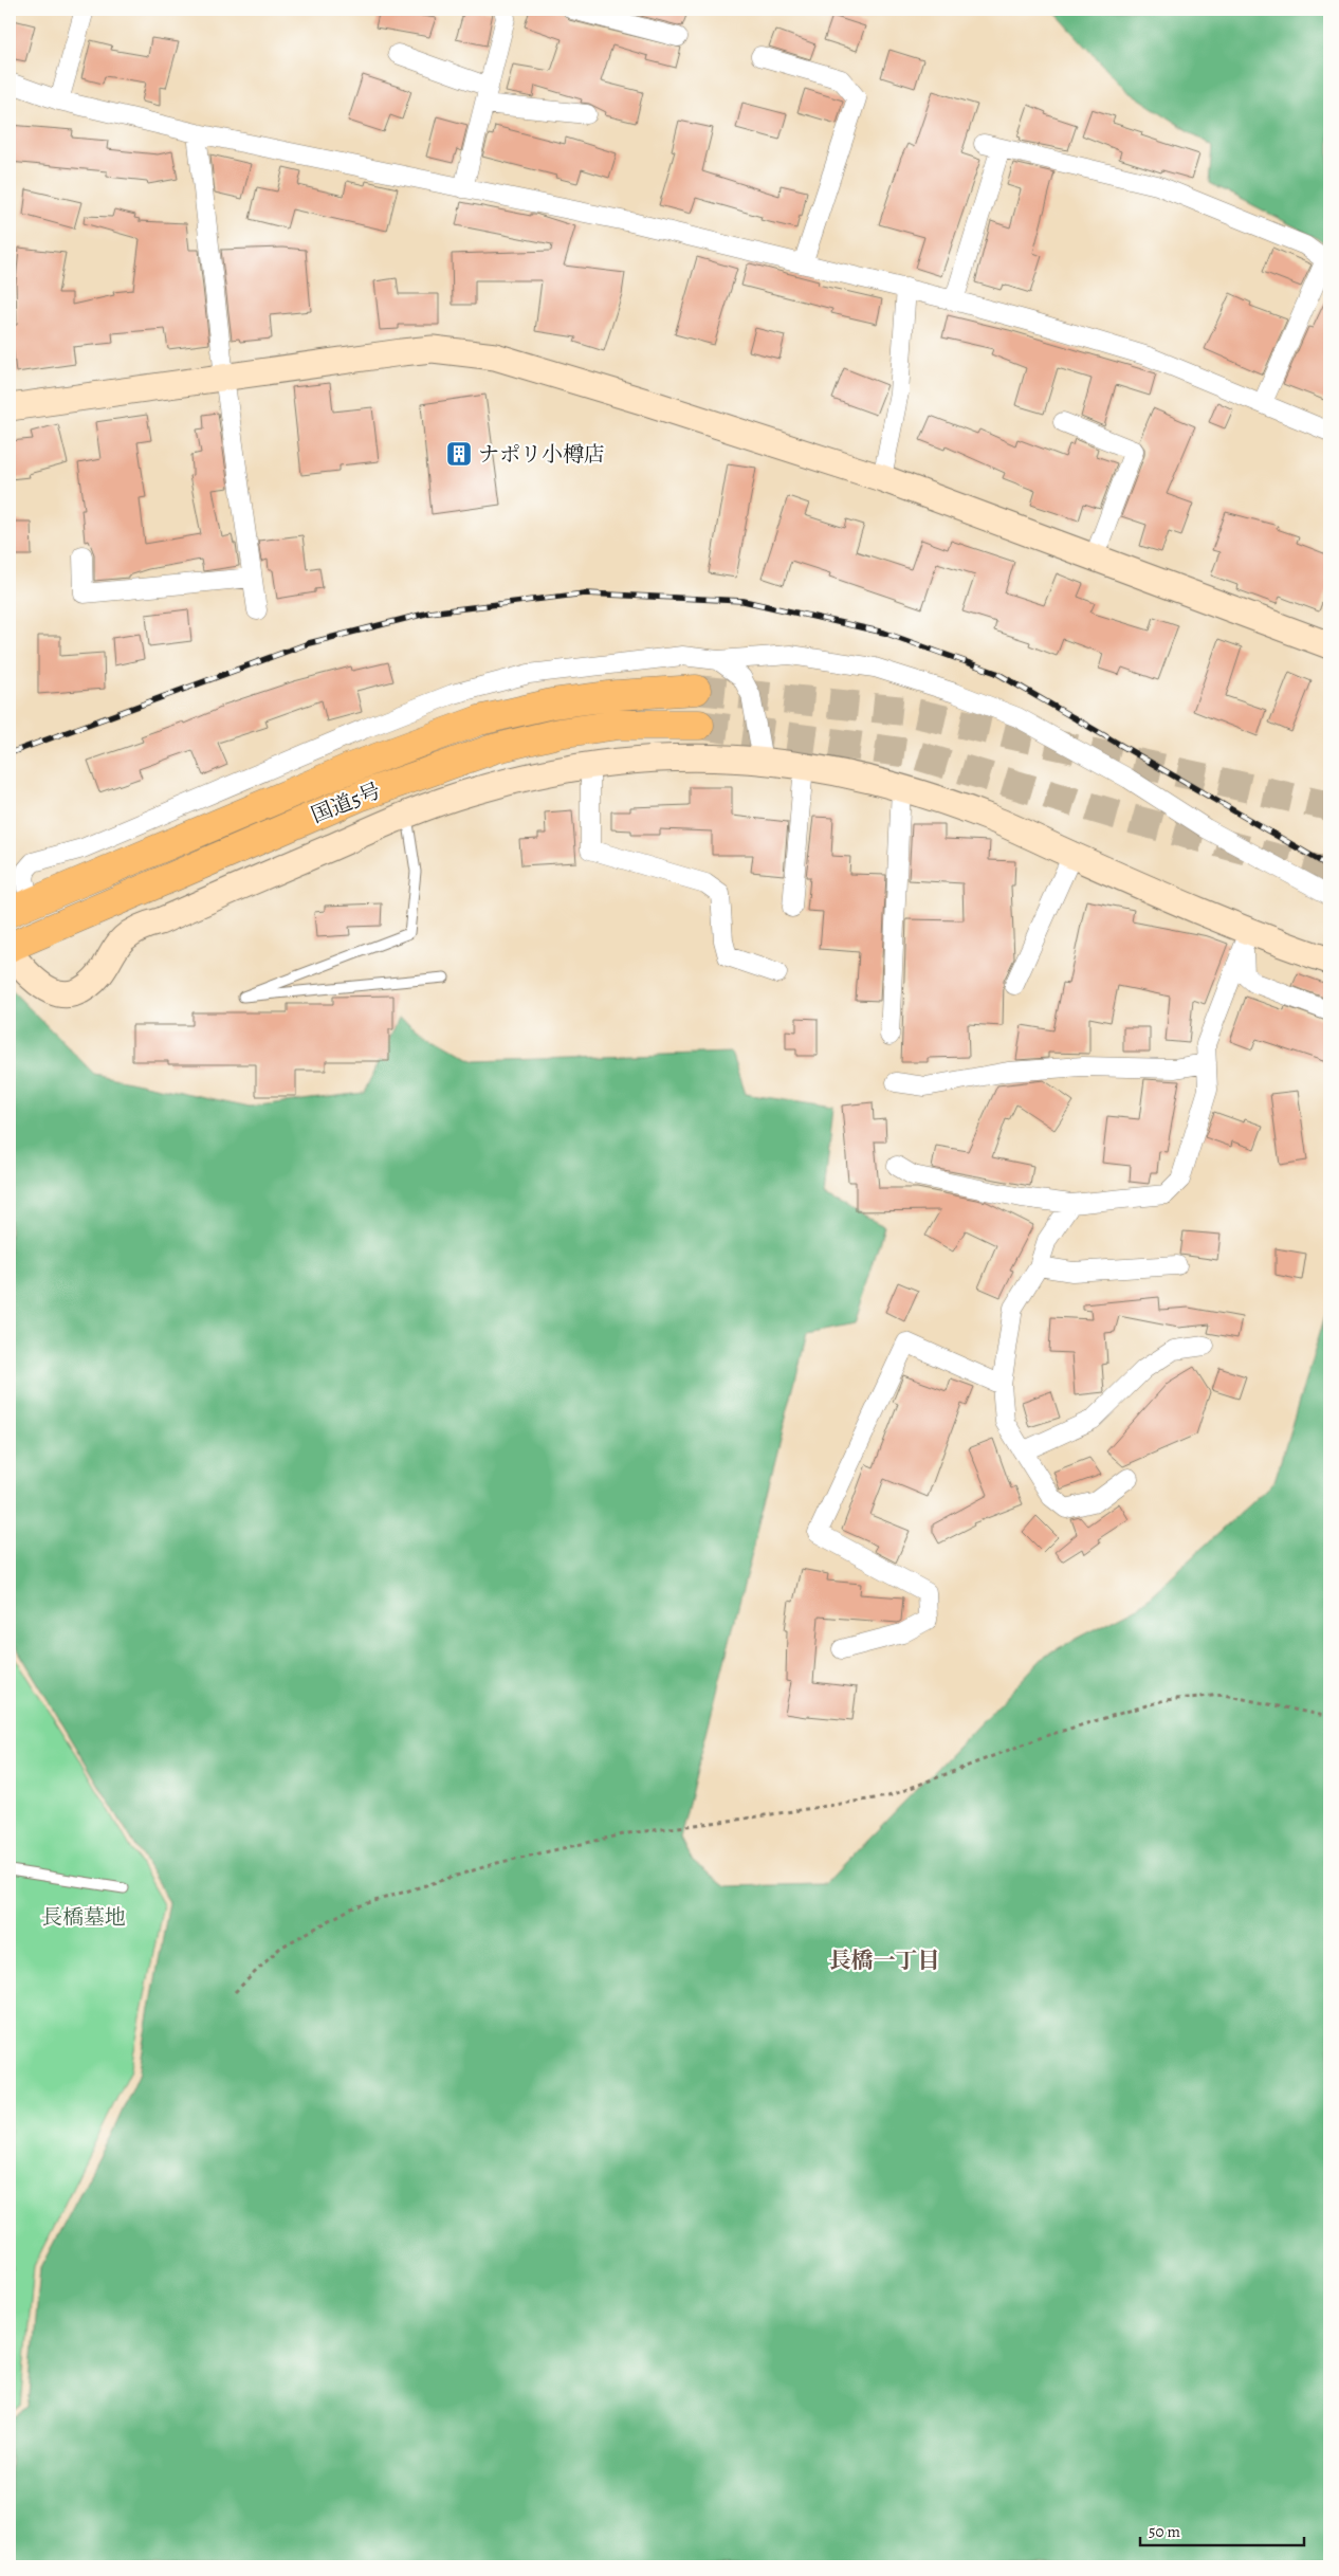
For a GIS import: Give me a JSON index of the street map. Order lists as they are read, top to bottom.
{
  "streets": {
    "highway": ["国道5号"]
  },
  "districts": ["長橋一丁目"],
  "parks": ["長橋墓地"],
  "places": {
    "building": ["ナポリ小樽店"]
  },
  "scale_bar": "50 m"
}
